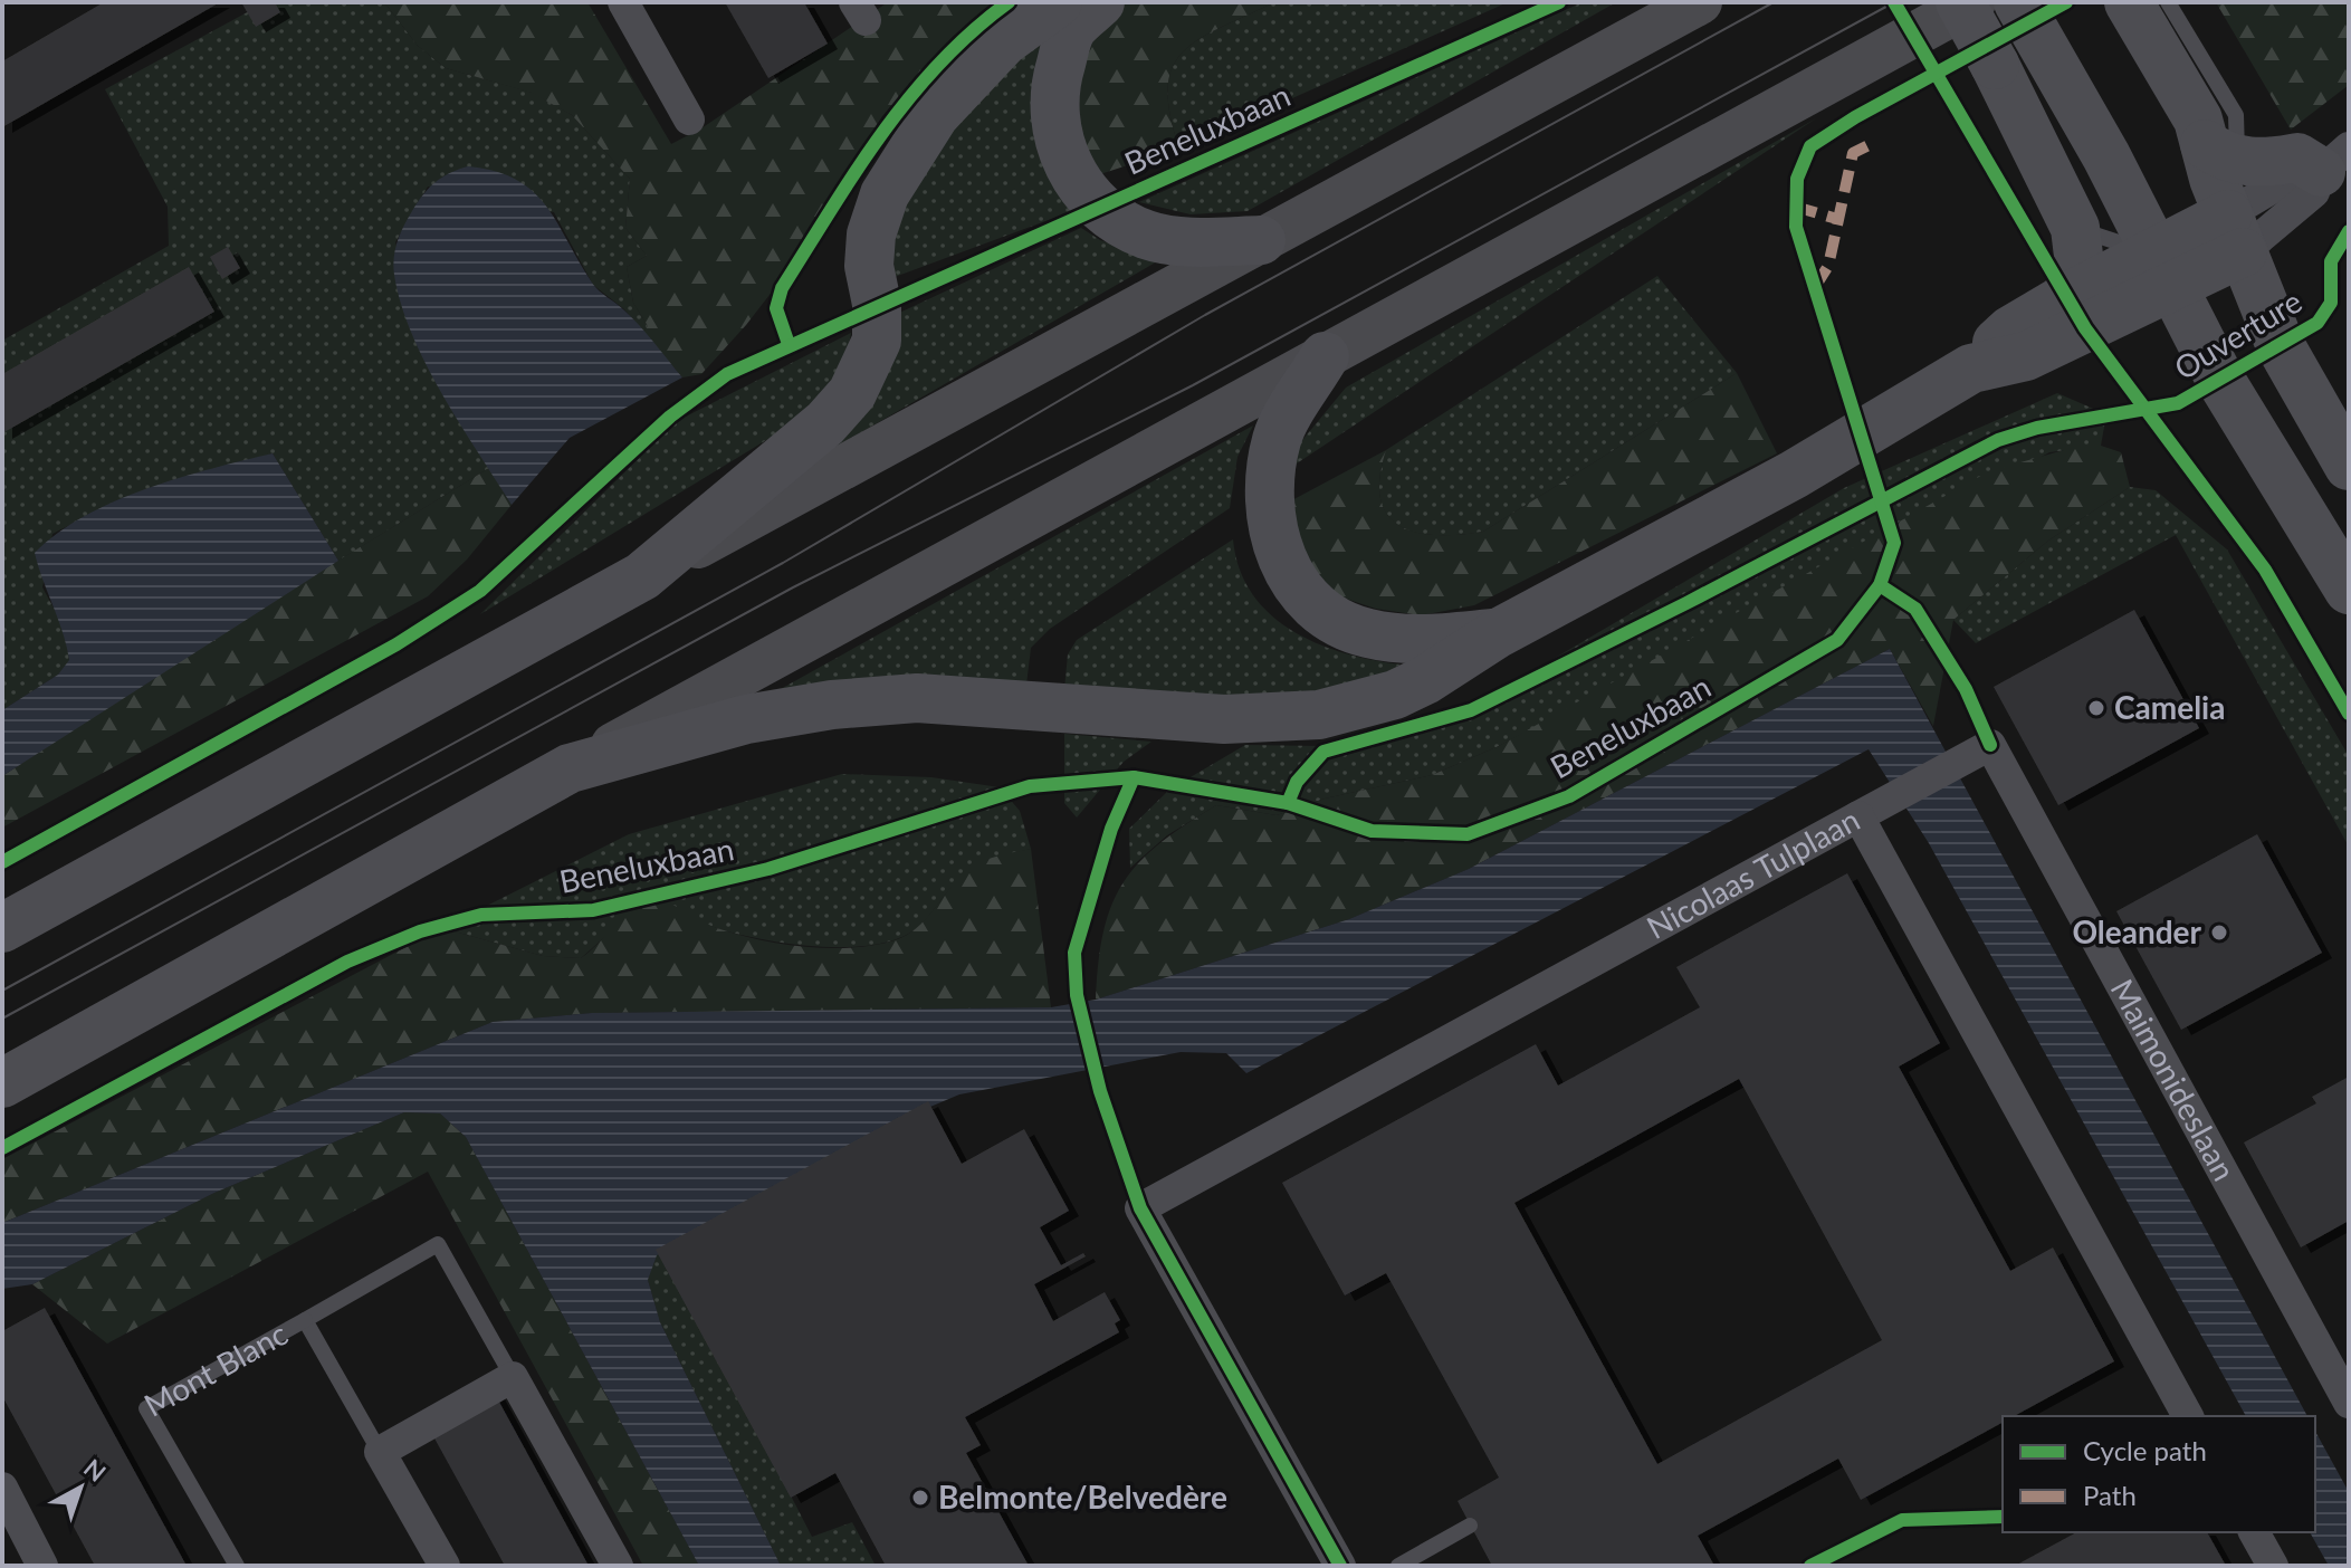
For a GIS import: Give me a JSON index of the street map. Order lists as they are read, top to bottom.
{
  "streets": {
    "street": ["Nicolaas Tulplaan", "Maimonideslaan", "Mont Blanc"],
    "cycle path": ["Beneluxbaan", "Ouverture"]
  },
  "crossings": [
    ["Nicolaas Tulplaan", "Maimonideslaan"]
  ],
  "places": ["Camelia", "Oleander", "Belmonte/Belvedère"],
  "legend": ["Cycle path", "Path"],
  "north": "top right"
}
